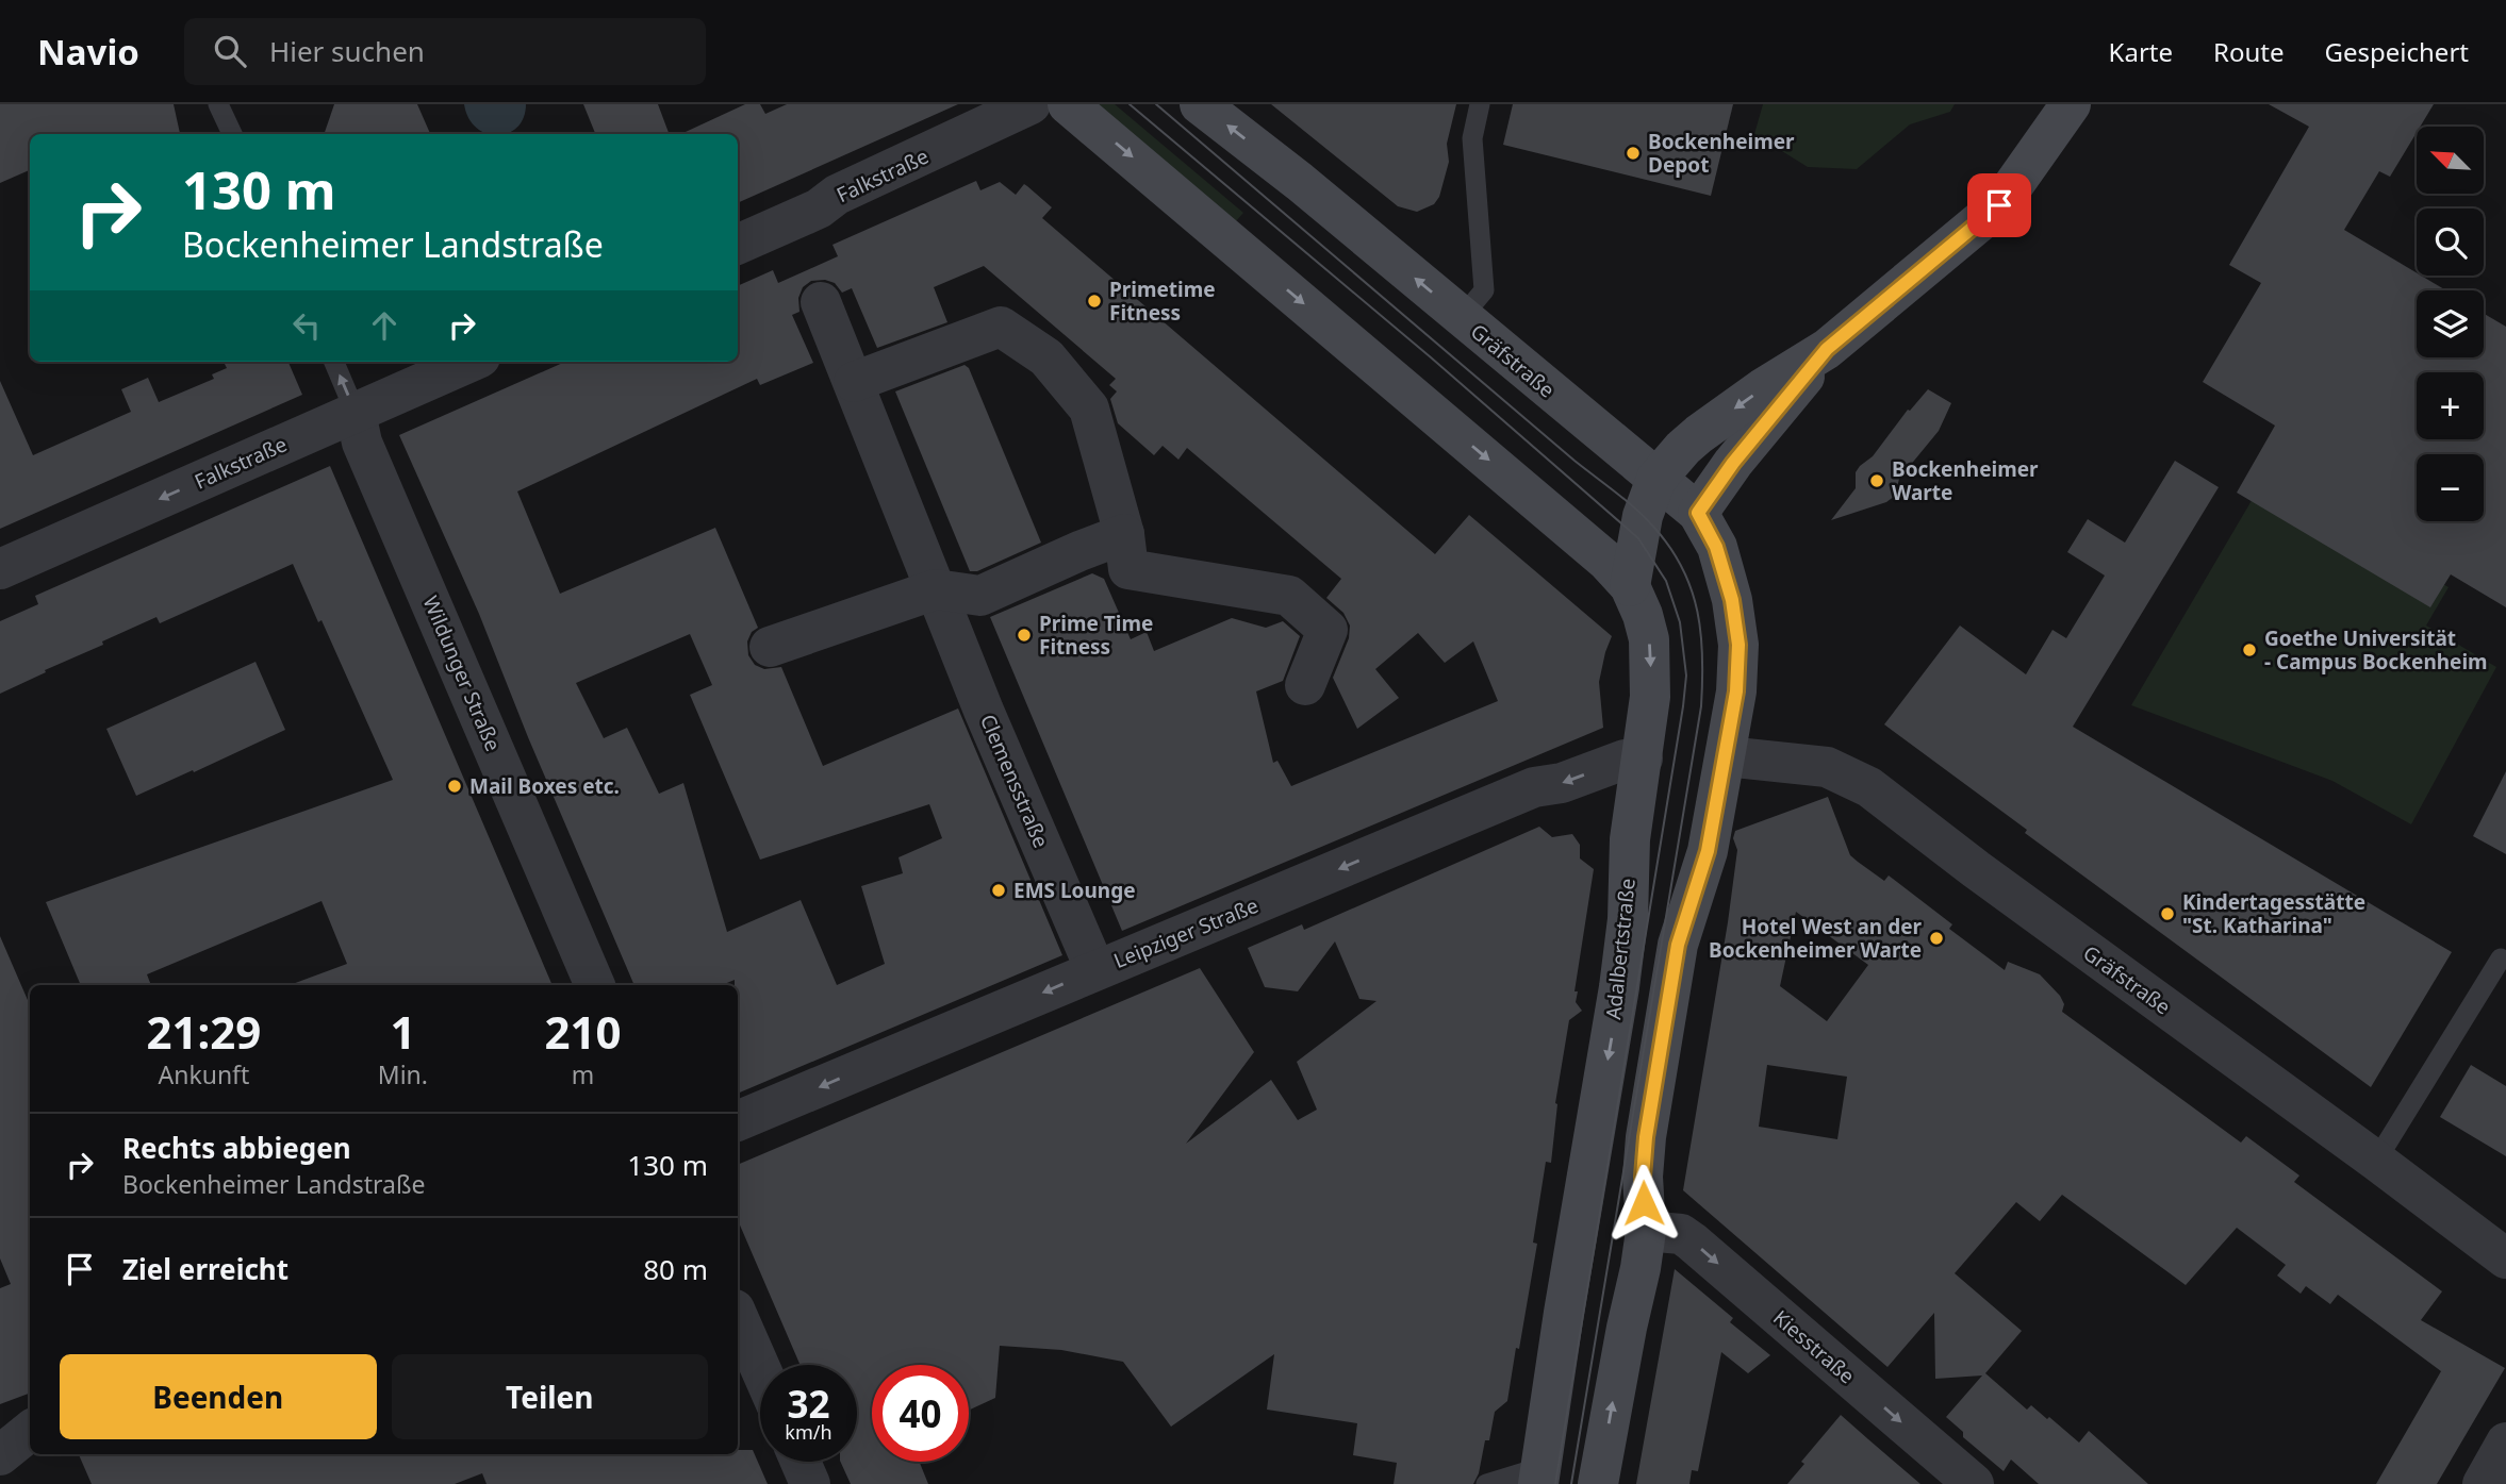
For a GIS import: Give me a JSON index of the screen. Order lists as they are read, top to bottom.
{
  "streets": {
    "street": [
      "Falkstraße",
      "Gräfstraße",
      "Wildunger Straße",
      "Clemensstraße",
      "Leipziger Straße",
      "Adalbertstraße",
      "Kiesstraße"
    ]
  },
  "crossings": [
    ["Falkstraße", "Wildunger Straße"],
    ["Clemensstraße", "Leipziger Straße"],
    ["Leipziger Straße", "Adalbertstraße"]
  ],
  "one_way": ["Falkstraße", "Leipziger Straße", "Kiesstraße"],
  "places": [
    "Bockenheimer Depot",
    "Primetime Fitness",
    "Bockenheimer Warte",
    "Prime Time Fitness",
    "Goethe Universität - Campus Bockenheim",
    "Mail Boxes etc.",
    "EMS Lounge",
    "Kindertagesstätte \"St. Katharina\"",
    "Hotel West an der Bockenheimer Warte"
  ],
  "north": "top left",
  "page": {
    "header": "Navio",
    "search": "Hier suchen",
    "nav": ["Karte", "Route", "Gespeichert"],
    "map_buttons": ["+", "−"],
    "turn": ["130 m", "Bockenheimer Landstraße"],
    "eta": [
      "21:29",
      "Ankunft",
      "1",
      "Min.",
      "210",
      "m"
    ],
    "list": [
      {
        "name": "Rechts abbiegen",
        "note": "Bockenheimer Landstraße",
        "value": "130 m"
      },
      {
        "name": "Ziel erreicht",
        "value": "80 m"
      }
    ],
    "buttons": ["Beenden", "Teilen"],
    "speed": "32 km/h",
    "limit": "40"
  }
}
